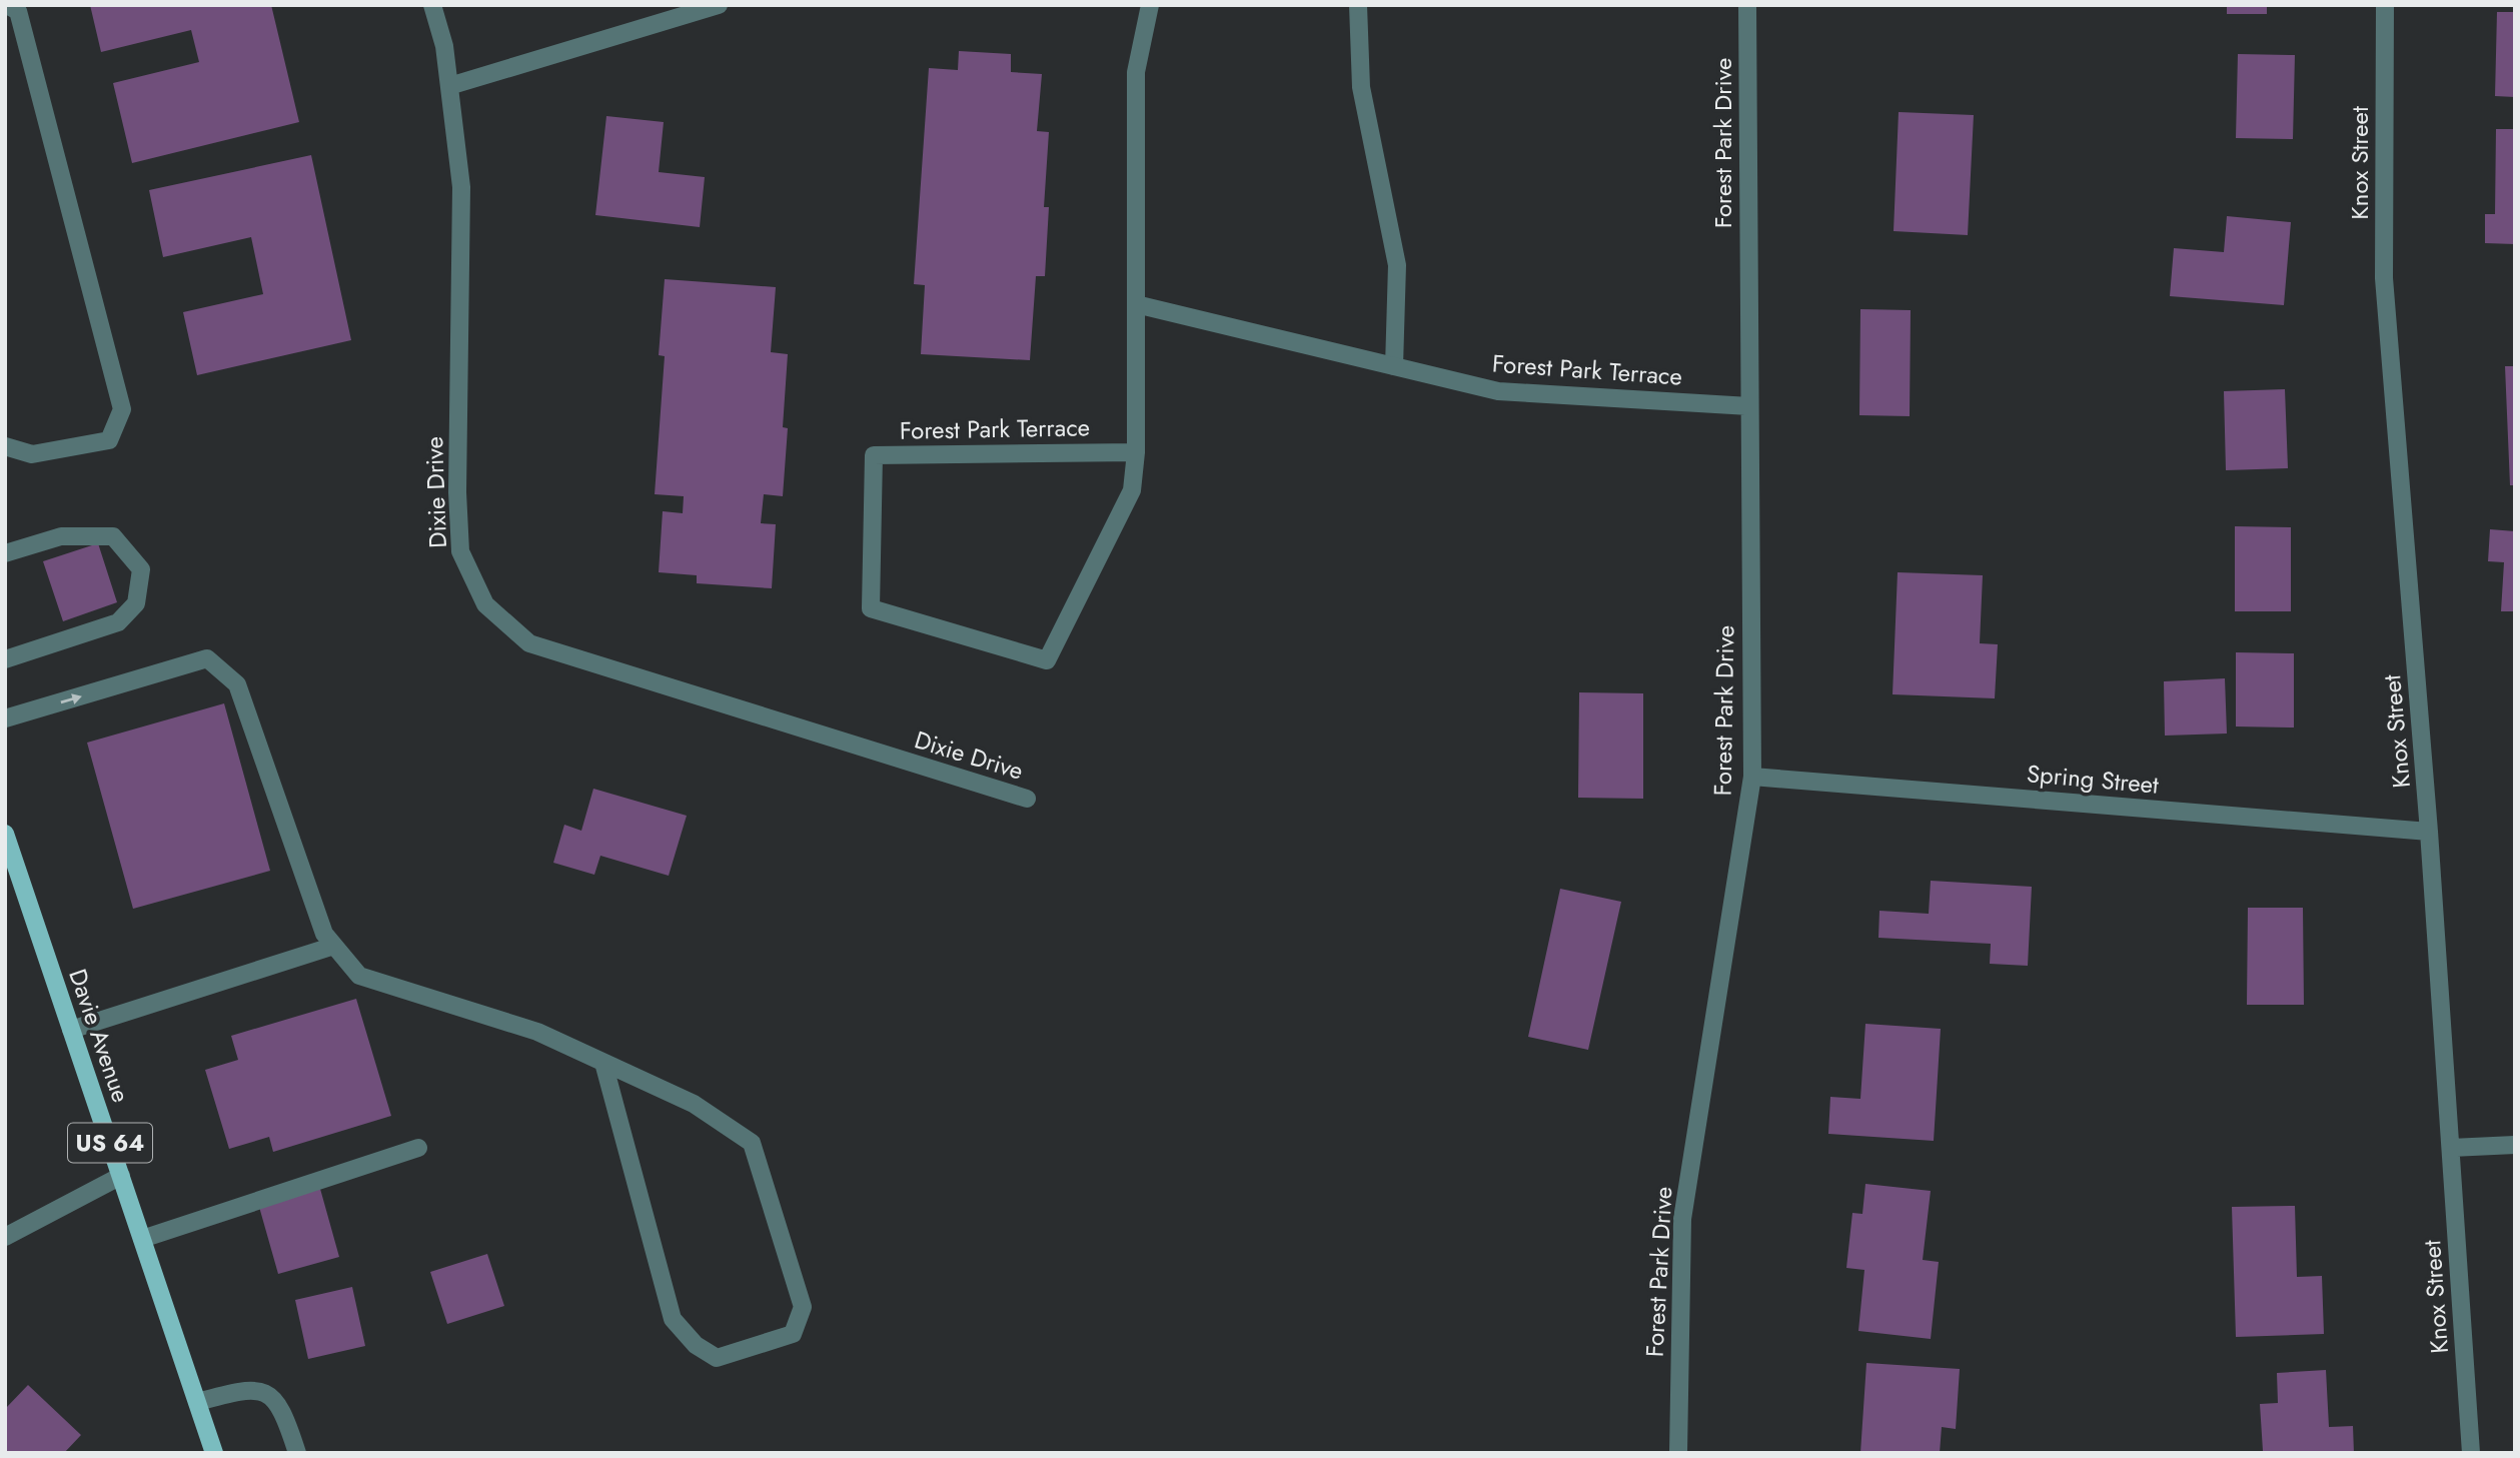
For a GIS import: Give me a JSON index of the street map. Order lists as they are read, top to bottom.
{
  "streets": {
    "main road": ["Davie Avenue", "US 64"],
    "street": [
      "Forest Park Drive",
      "Knox Street",
      "Forest Park Terrace",
      "Dixie Drive",
      "Spring Street"
    ]
  },
  "crossings": [
    ["Forest Park Drive", "Forest Park Terrace"],
    ["Forest Park Drive", "Spring Street"],
    ["Knox Street", "Spring Street"]
  ]
}
